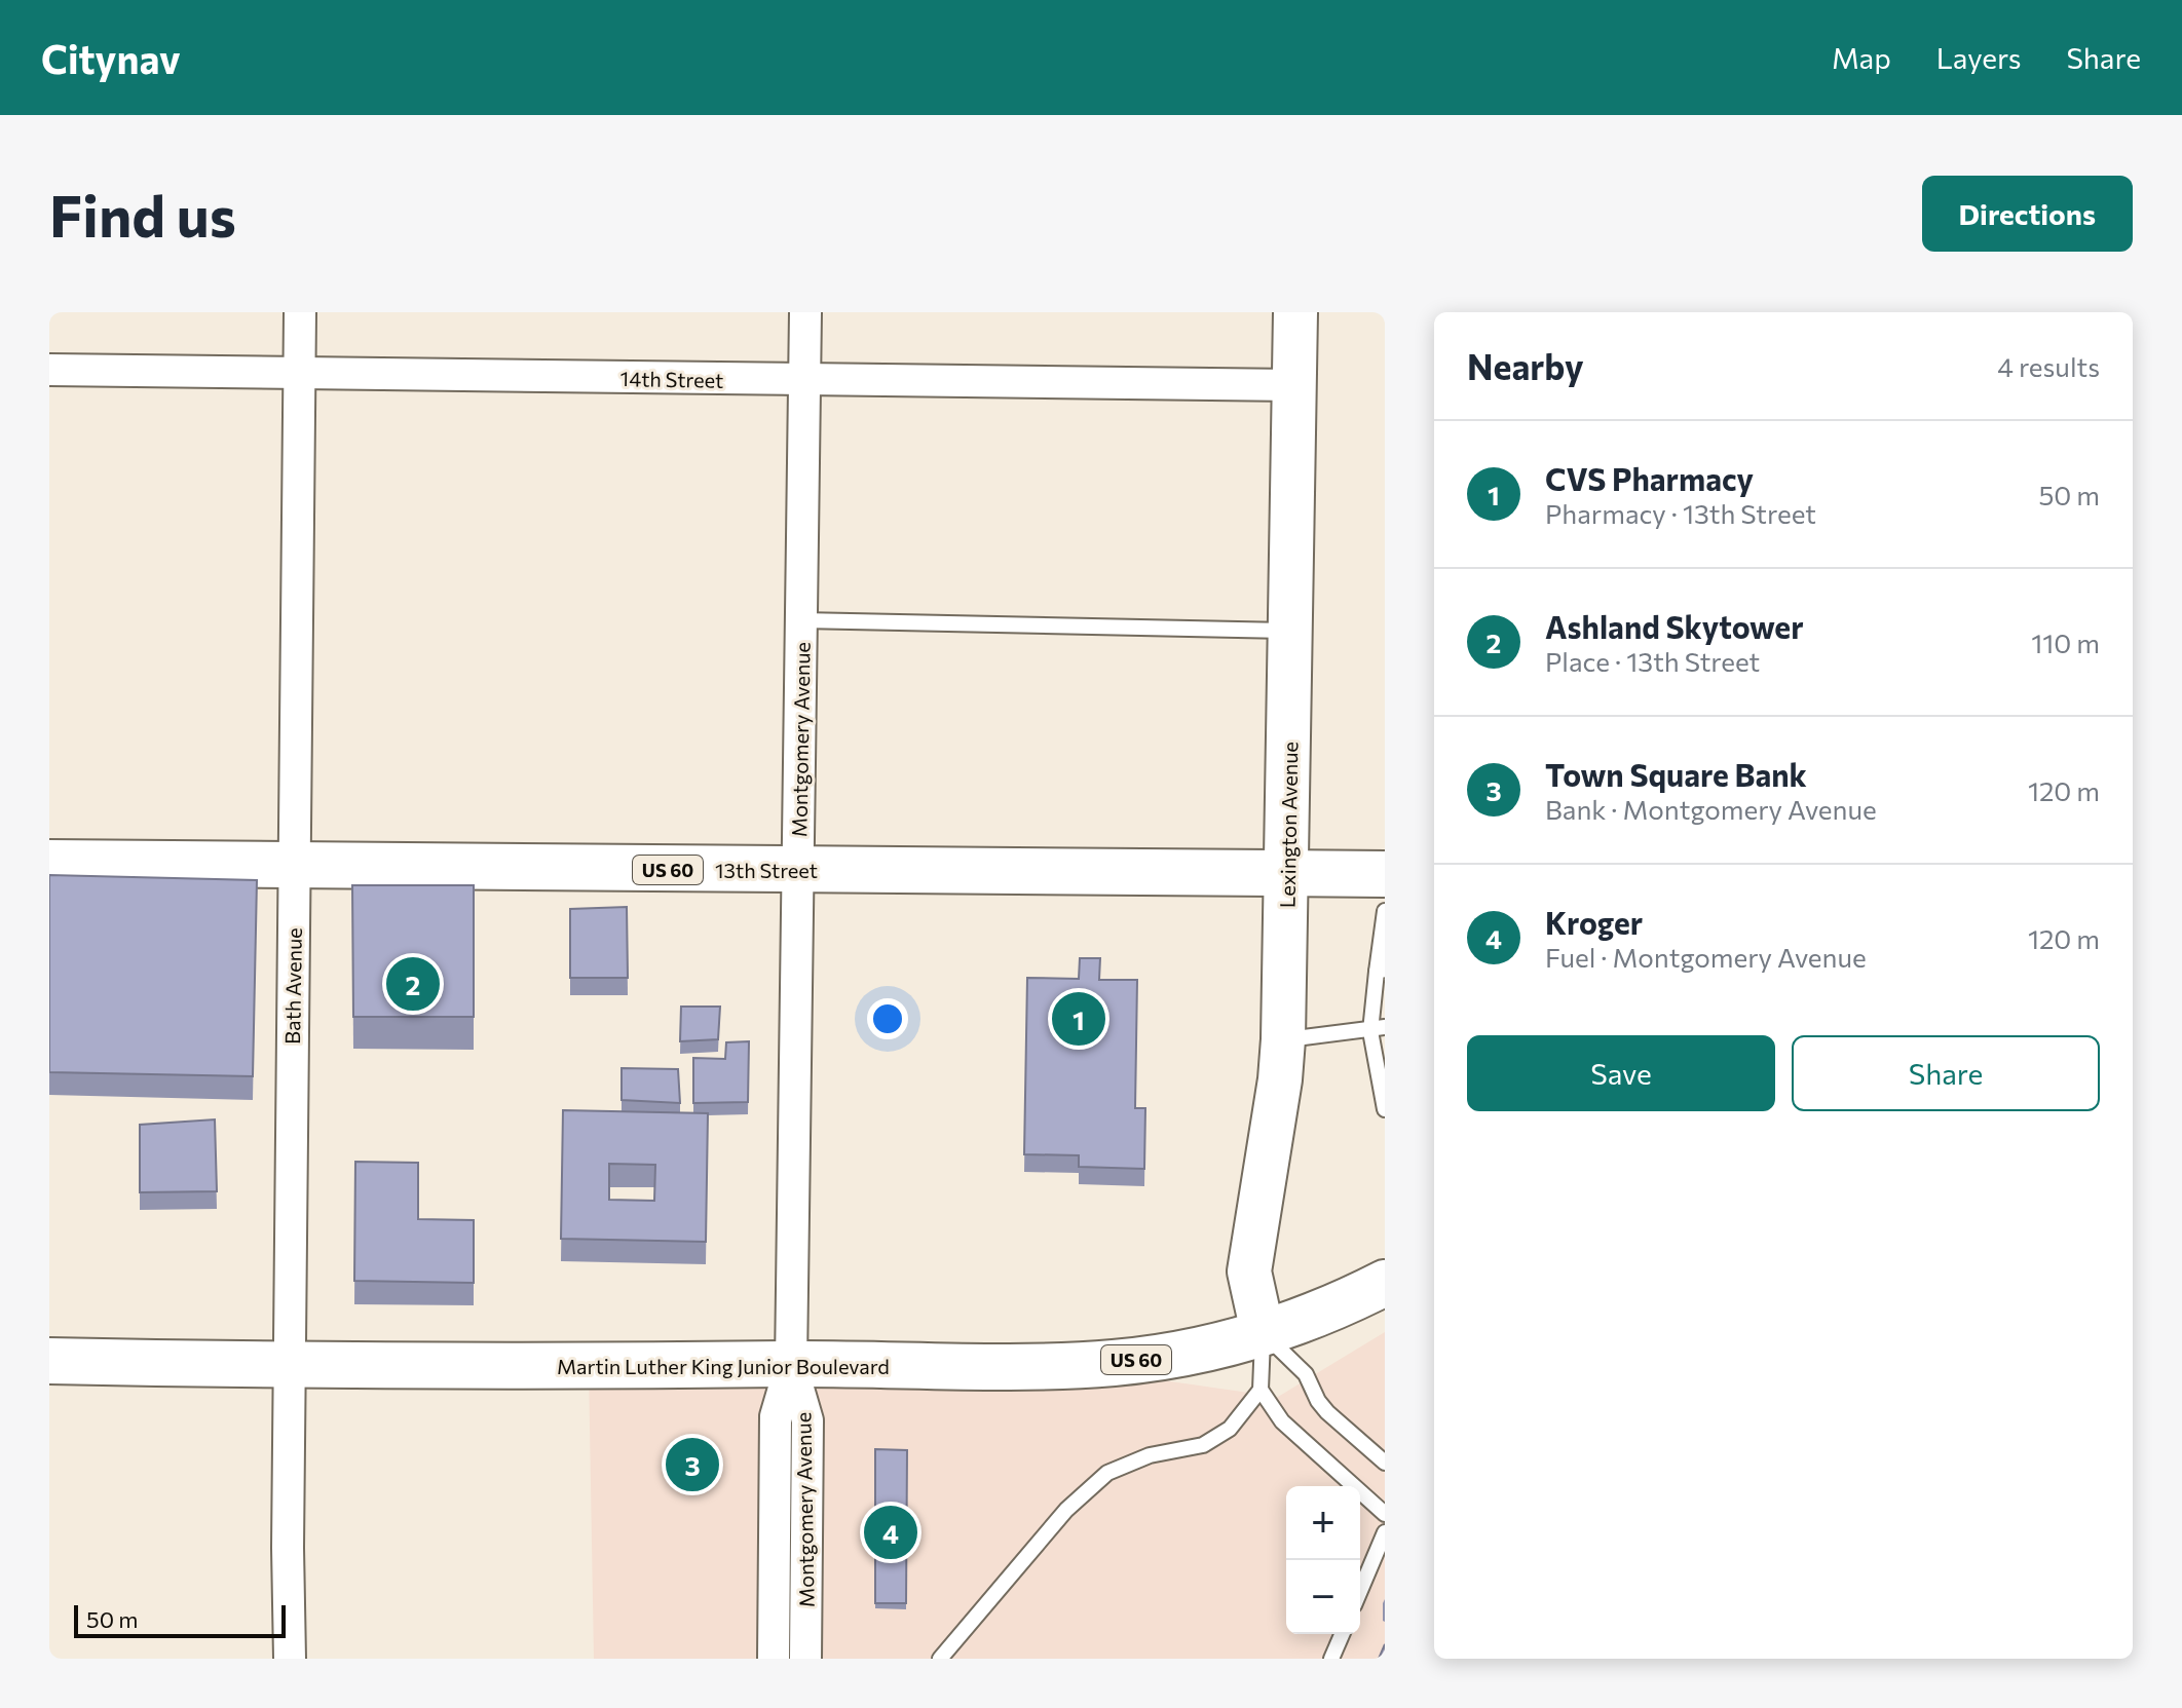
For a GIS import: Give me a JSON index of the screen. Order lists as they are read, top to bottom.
{
  "streets": {
    "main road": ["US 60", "13th Street", "Martin Luther King Junior Boulevard"],
    "street": [
      "14th Street",
      "Montgomery Avenue",
      "Lexington Avenue",
      "Bath Avenue"
    ]
  },
  "crossings": [
    ["14th Street", "Montgomery Avenue"],
    ["14th Street", "Lexington Avenue"],
    ["14th Street", "Bath Avenue"],
    ["Montgomery Avenue", "13th Street"],
    ["Montgomery Avenue", "Martin Luther King Junior Boulevard"],
    ["Lexington Avenue", "13th Street"],
    ["Lexington Avenue", "Martin Luther King Junior Boulevard"],
    ["13th Street", "Bath Avenue"],
    ["Bath Avenue", "Martin Luther King Junior Boulevard"]
  ],
  "scale_bar": "50 m",
  "page": {
    "header": "Citynav",
    "nav": ["Map", "Layers", "Share"],
    "buttons": [
      "Directions",
      ["Save", "Share"]
    ],
    "title": "Find us",
    "heading": ["Nearby", "4 results"],
    "list": [
      {
        "mark": "1",
        "name": "CVS Pharmacy",
        "note": "Pharmacy · 13th Street",
        "value": "50 m"
      },
      {
        "mark": "2",
        "name": "Ashland Skytower",
        "note": "Place · 13th Street",
        "value": "110 m"
      },
      {
        "mark": "3",
        "name": "Town Square Bank",
        "note": "Bank · Montgomery Avenue",
        "value": "120 m"
      },
      {
        "mark": "4",
        "name": "Kroger",
        "note": "Fuel · Montgomery Avenue",
        "value": "120 m"
      }
    ],
    "pins": [
      "2",
      "1",
      "3",
      "4"
    ],
    "map_buttons": ["+", "−"],
    "scale": "50 m"
  }
}
